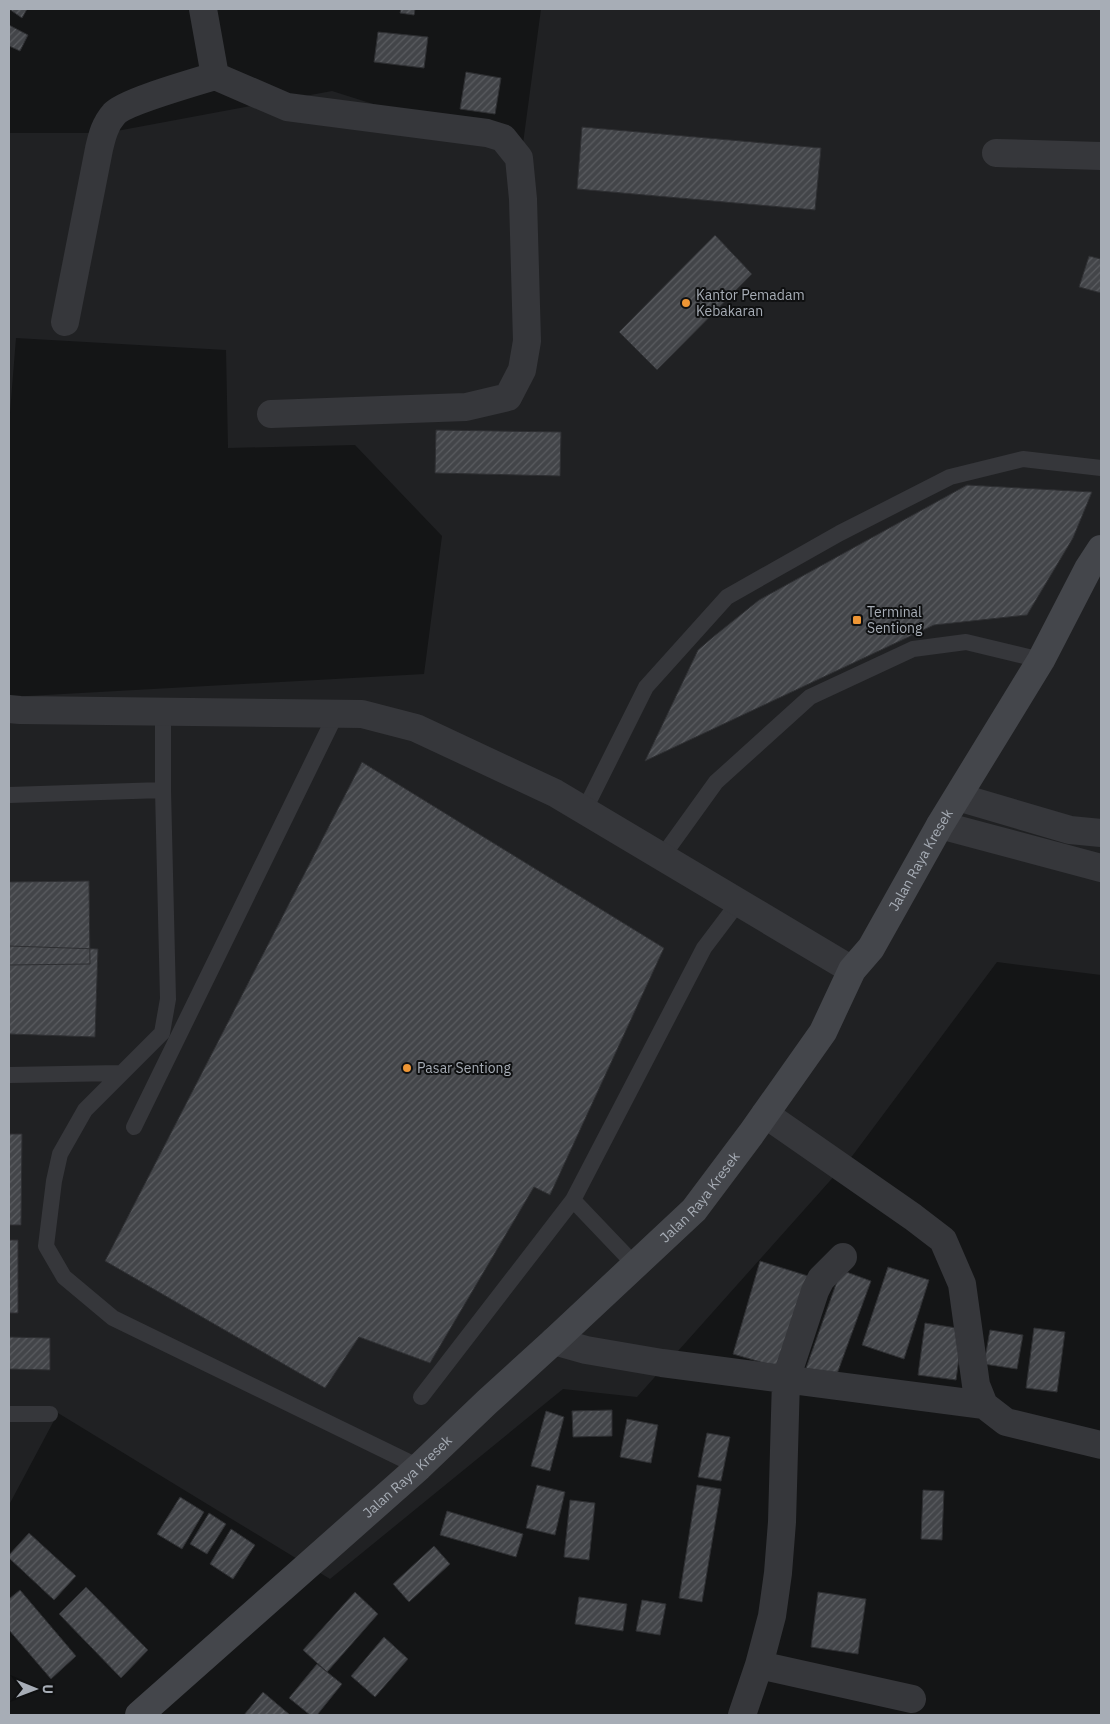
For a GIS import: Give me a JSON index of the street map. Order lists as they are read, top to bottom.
{
  "streets": {
    "main road": ["Jalan Raya Kresek"]
  },
  "places": {
    "other": ["Kantor Pemadam Kebakaran", "Pasar Sentiong"],
    "transit": ["Terminal Sentiong"]
  },
  "north": "right"
}
